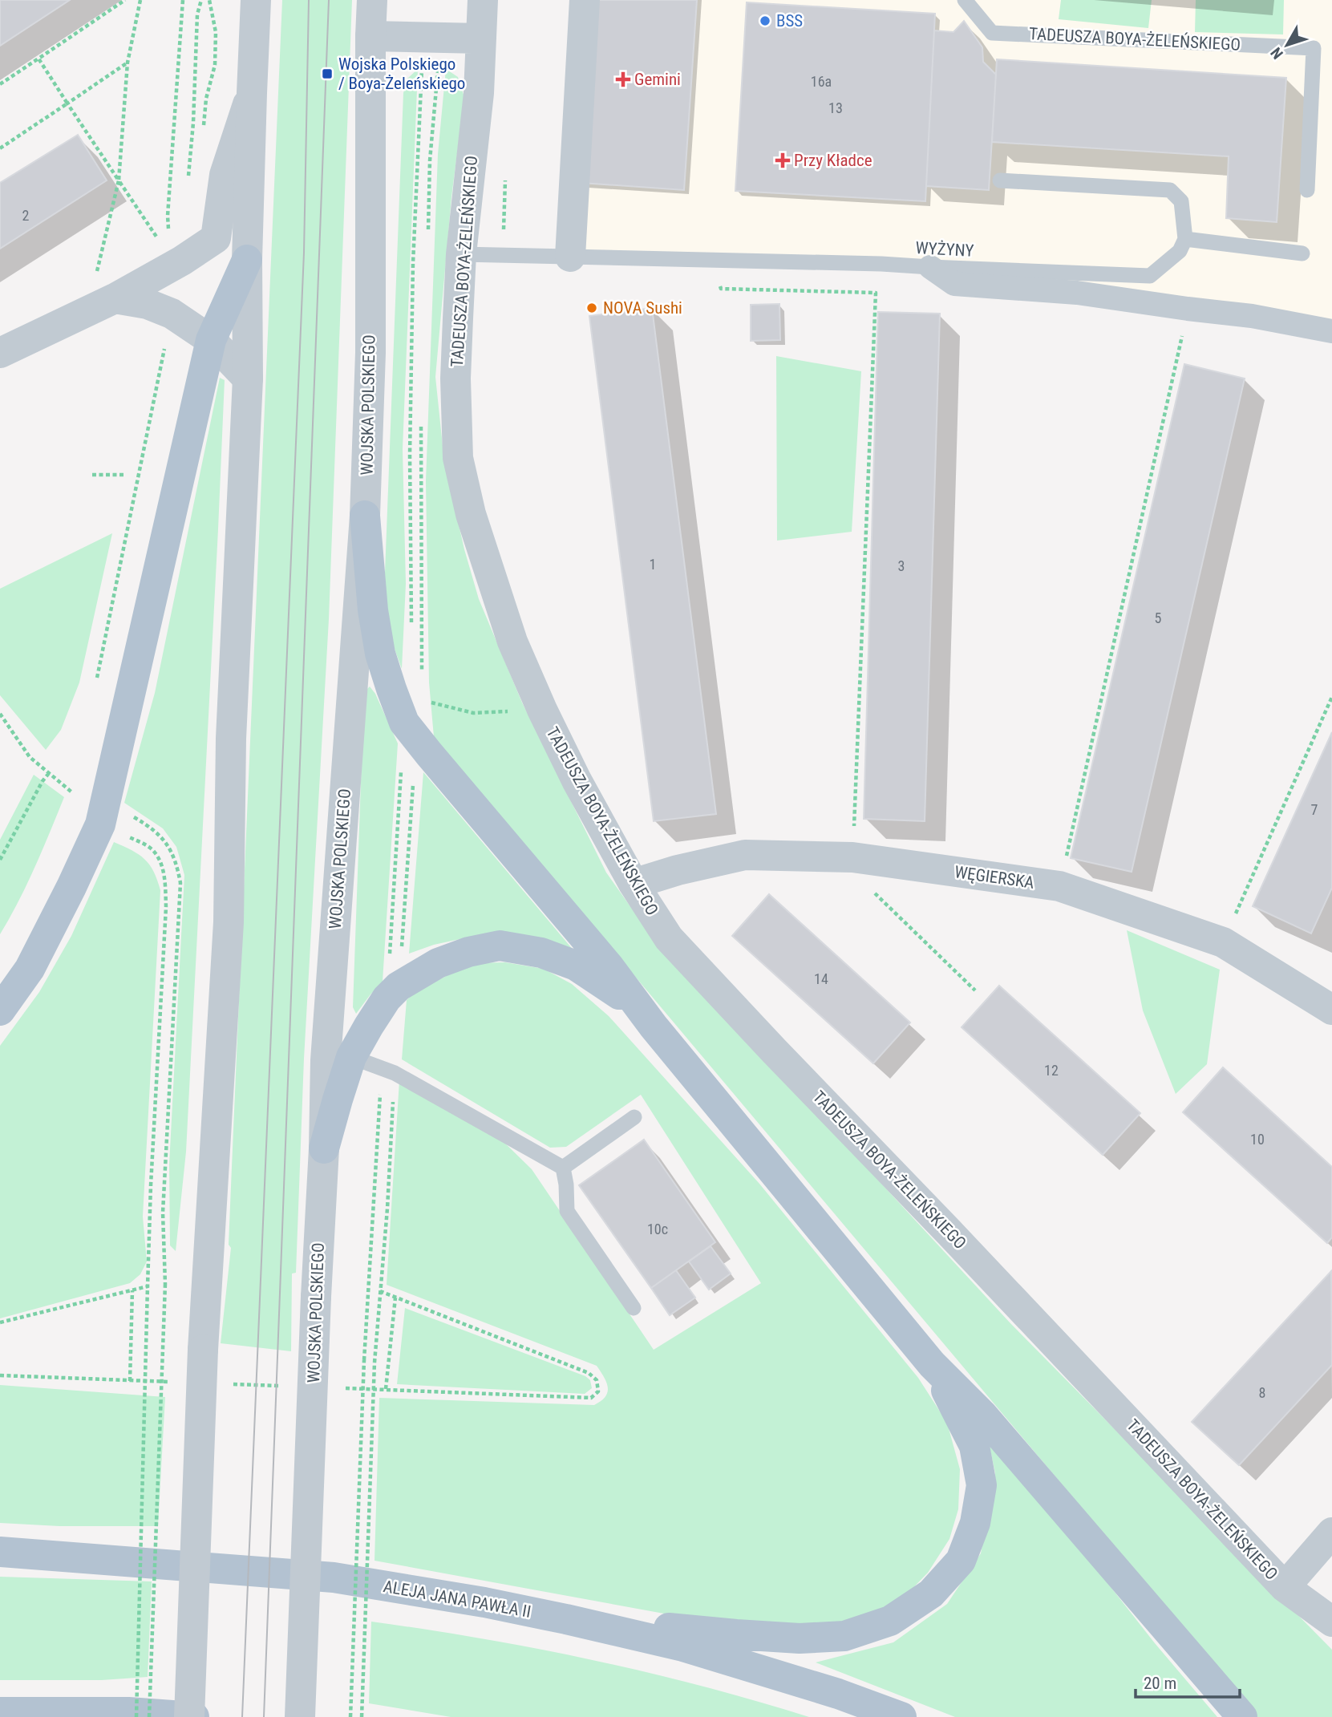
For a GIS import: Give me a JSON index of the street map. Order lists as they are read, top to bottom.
{
  "streets": {
    "main road": ["ALEJA JANA PAWŁA II"],
    "street": ["TADEUSZA BOYA-ŻELEŃSKIEGO", "WOJSKA POLSKIEGO", "WĘGIERSKA"],
    "lane": ["WYŻYNY"]
  },
  "crossings": [
    ["TADEUSZA BOYA-ŻELEŃSKIEGO", "WYŻYNY"],
    ["TADEUSZA BOYA-ŻELEŃSKIEGO", "WĘGIERSKA"]
  ],
  "places": {
    "other": ["BSS", "NOVA Sushi"],
    "transit": ["Wojska Polskiego / Boya-Żeleńskiego"],
    "health": ["Gemini", "Przy Kładce"]
  },
  "house_numbers": [
    "16a",
    "13",
    "2",
    "1",
    "3",
    "5",
    "7",
    "14",
    "12",
    "10",
    "10c",
    "8"
  ],
  "scale_bar": "20 m",
  "north": "bottom left"
}
